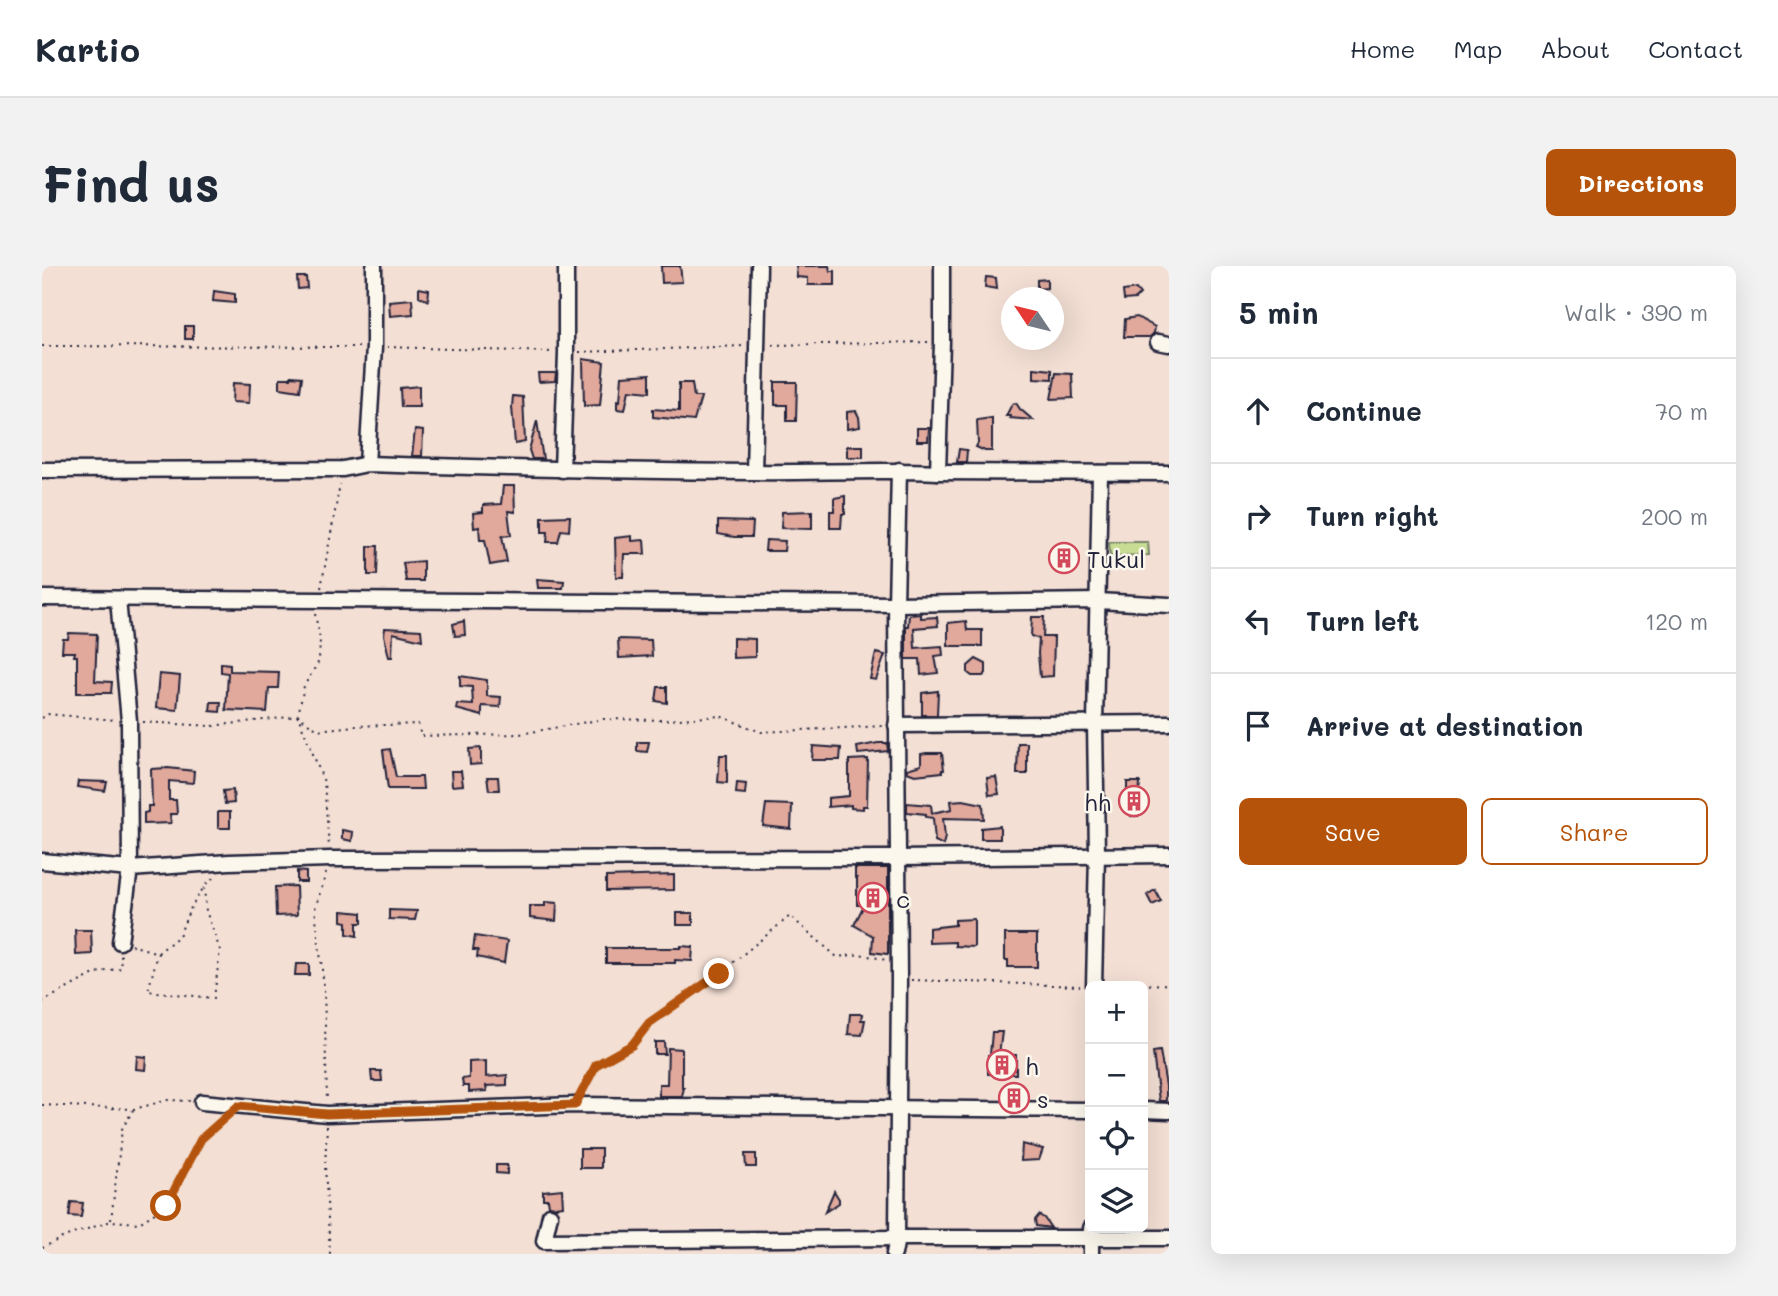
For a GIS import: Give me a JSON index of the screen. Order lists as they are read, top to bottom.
{
  "places": {
    "building": [
      "Tukul",
      "hh",
      "c",
      "h",
      "s"
    ]
  },
  "north": "top left",
  "page": {
    "header": "Kartio",
    "nav": [
      "Home",
      "Map",
      "About",
      "Contact"
    ],
    "buttons": [
      "Directions",
      ["Save", "Share"]
    ],
    "title": "Find us",
    "heading": ["5 min", "Walk · 390 m"],
    "list": [
      ["Continue", "70 m"],
      ["Turn right", "200 m"],
      ["Turn left", "120 m"],
      "Arrive at destination"
    ],
    "map_buttons": ["+", "−"]
  }
}
